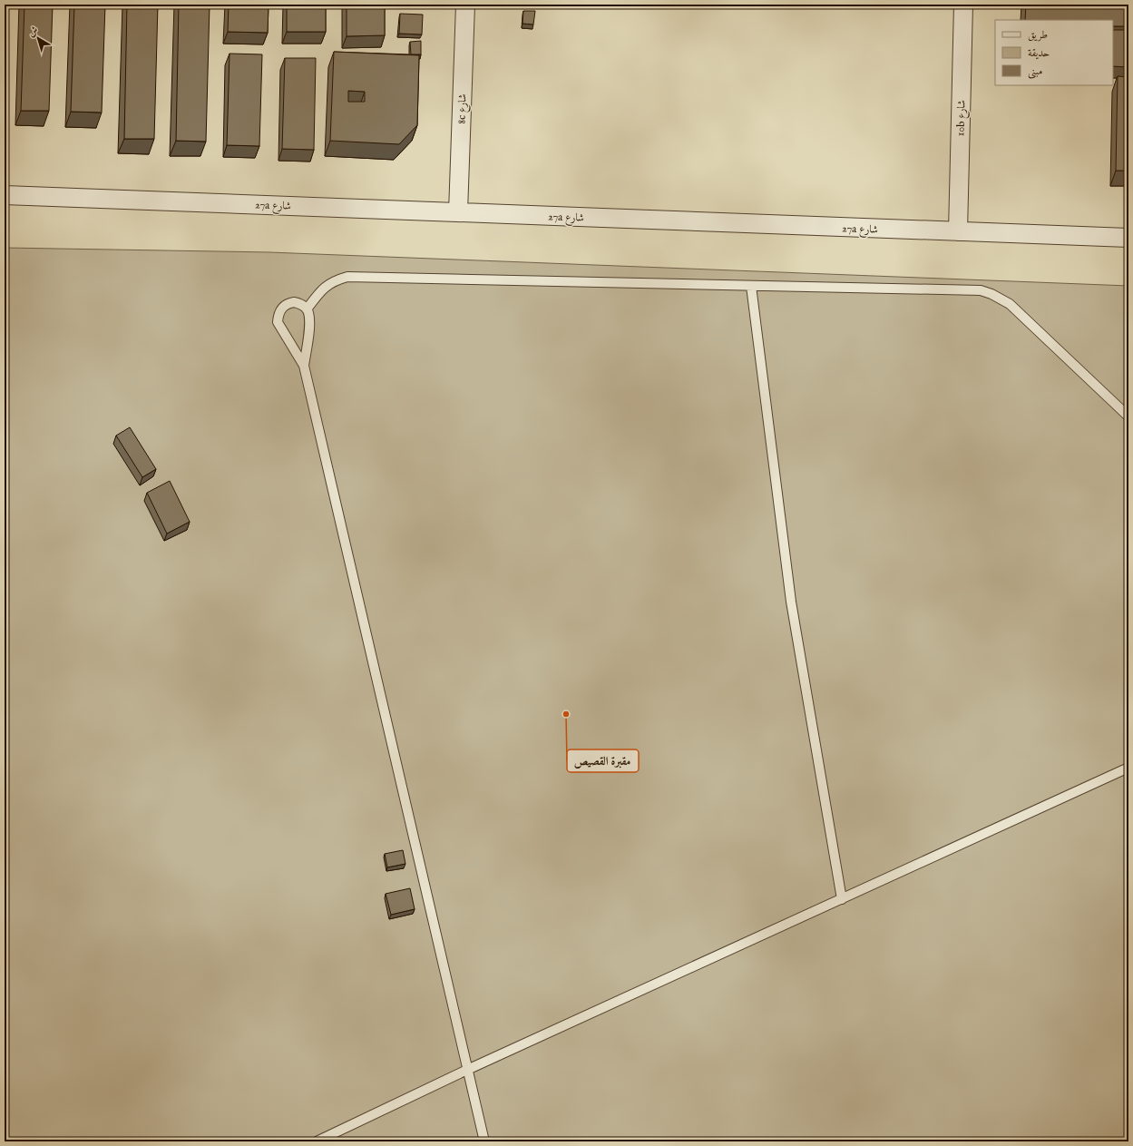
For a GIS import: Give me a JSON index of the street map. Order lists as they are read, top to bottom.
{
  "streets": {
    "street": ["8c شارع", "10b شارع", "27a شارع"]
  },
  "crossings": [
    ["8c شارع", "27a شارع"],
    ["10b شارع", "27a شارع"]
  ],
  "places": ["مقبرة القصيص"],
  "legend": ["طريق", "حديقة", "مبنى"],
  "north": "top left"
}
